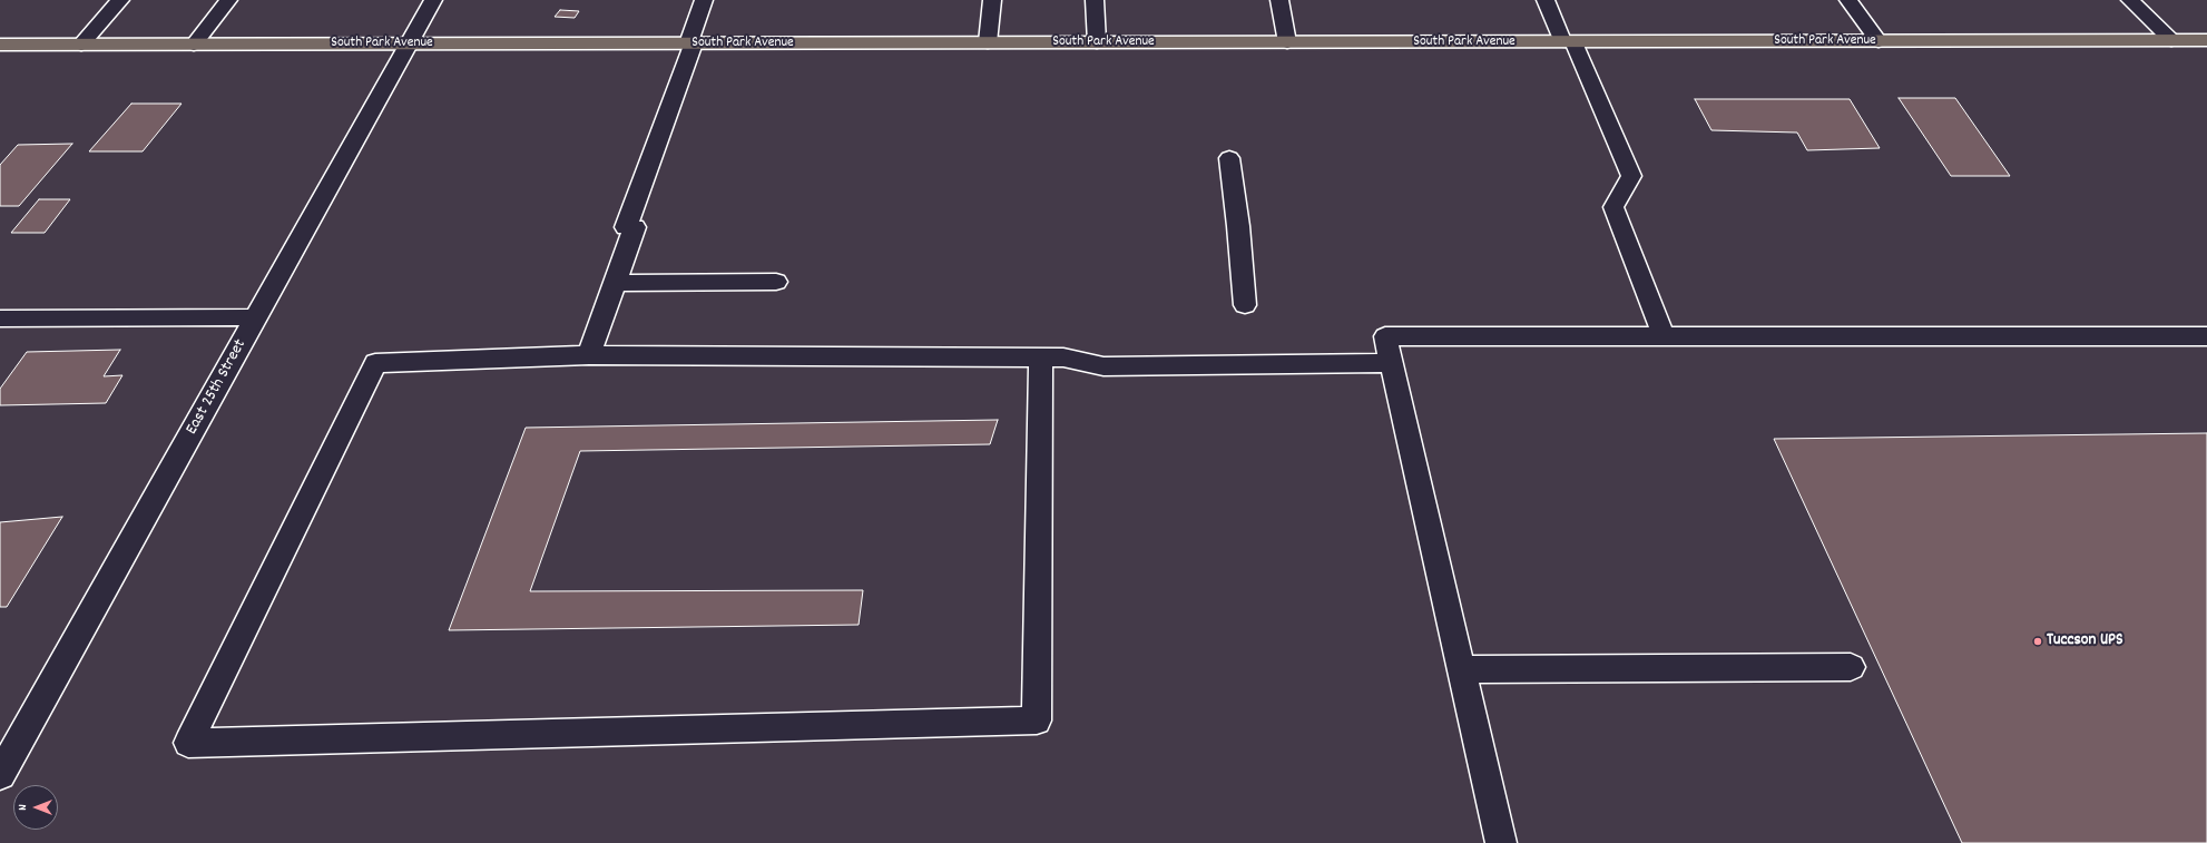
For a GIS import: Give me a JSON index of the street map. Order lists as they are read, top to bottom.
{
  "streets": {
    "main road": ["South Park Avenue"],
    "street": ["East 25th Street"]
  },
  "crossings": [
    ["South Park Avenue", "East 25th Street"]
  ],
  "places": ["Tuccson UPS"],
  "north": "left"
}
